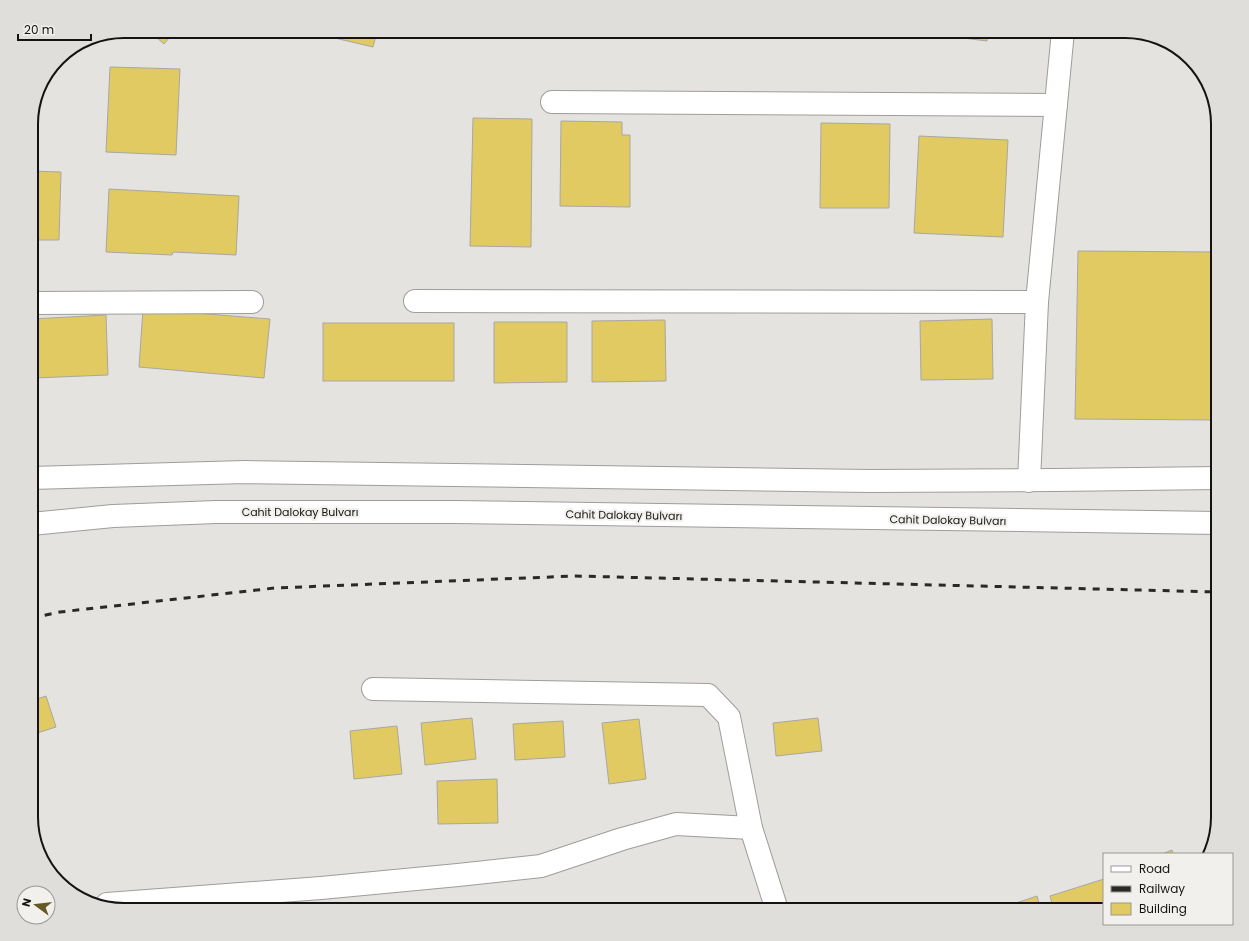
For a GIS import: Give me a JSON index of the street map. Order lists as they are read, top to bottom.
{
  "streets": {
    "main road": ["Cahit Dalokay Bulvarı"]
  },
  "legend": ["Road", "Railway", "Building"],
  "scale_bar": "20 m",
  "north": "left"
}
